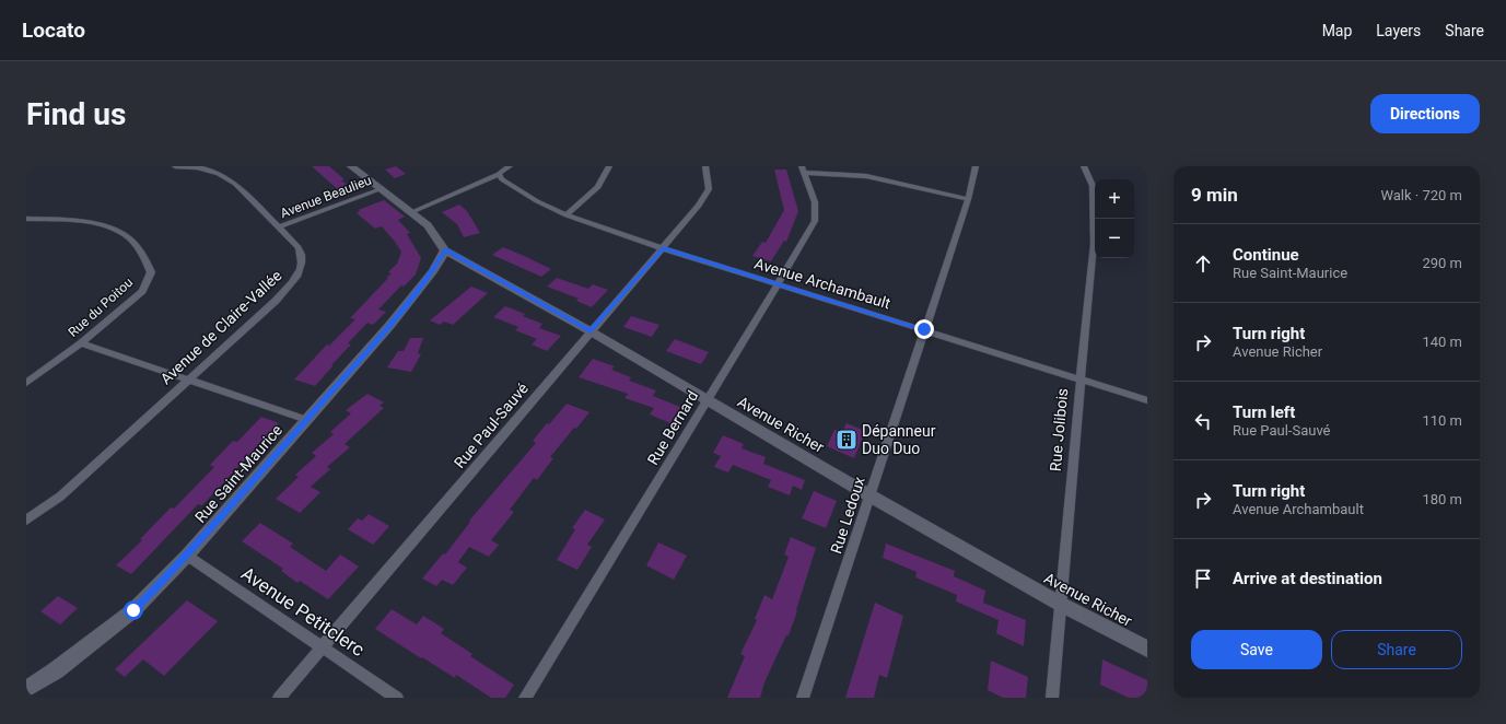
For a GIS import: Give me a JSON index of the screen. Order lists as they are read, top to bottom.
{
  "streets": {
    "street": [
      "Avenue Beaulieu",
      "Avenue Archambault",
      "Rue du Poitou",
      "Avenue de Claire-Vallée",
      "Avenue Richer",
      "Rue Paul-Sauvé",
      "Rue Bernard",
      "Rue Jolibois",
      "Rue Saint-Maurice",
      "Rue Ledoux",
      "Avenue Petitclerc"
    ]
  },
  "crossings": [
    ["Avenue Beaulieu", "Avenue de Claire-Vallée"],
    ["Avenue Archambault", "Rue Paul-Sauvé"],
    ["Avenue Archambault", "Rue Bernard"],
    ["Avenue Archambault", "Rue Jolibois"],
    ["Avenue Archambault", "Rue Ledoux"],
    ["Avenue Richer", "Rue Paul-Sauvé"],
    ["Avenue Richer", "Rue Bernard"],
    ["Avenue Richer", "Rue Jolibois"],
    ["Avenue Richer", "Rue Saint-Maurice"],
    ["Avenue Richer", "Rue Ledoux"],
    ["Rue Paul-Sauvé", "Avenue Petitclerc"],
    ["Rue Saint-Maurice", "Avenue Petitclerc"]
  ],
  "places": {
    "building": ["Dépanneur Duo Duo"]
  },
  "page": {
    "header": "Locato",
    "nav": ["Map", "Layers", "Share"],
    "buttons": [
      "Directions",
      ["Save", "Share"]
    ],
    "title": "Find us",
    "heading": ["9 min", "Walk · 720 m"],
    "map_buttons": ["+", "−"],
    "list": [
      ["Continue", "Rue Saint-Maurice", "290 m"],
      ["Turn right", "Avenue Richer", "140 m"],
      ["Turn left", "Rue Paul-Sauvé", "110 m"],
      ["Turn right", "Avenue Archambault", "180 m"],
      "Arrive at destination"
    ]
  }
}
